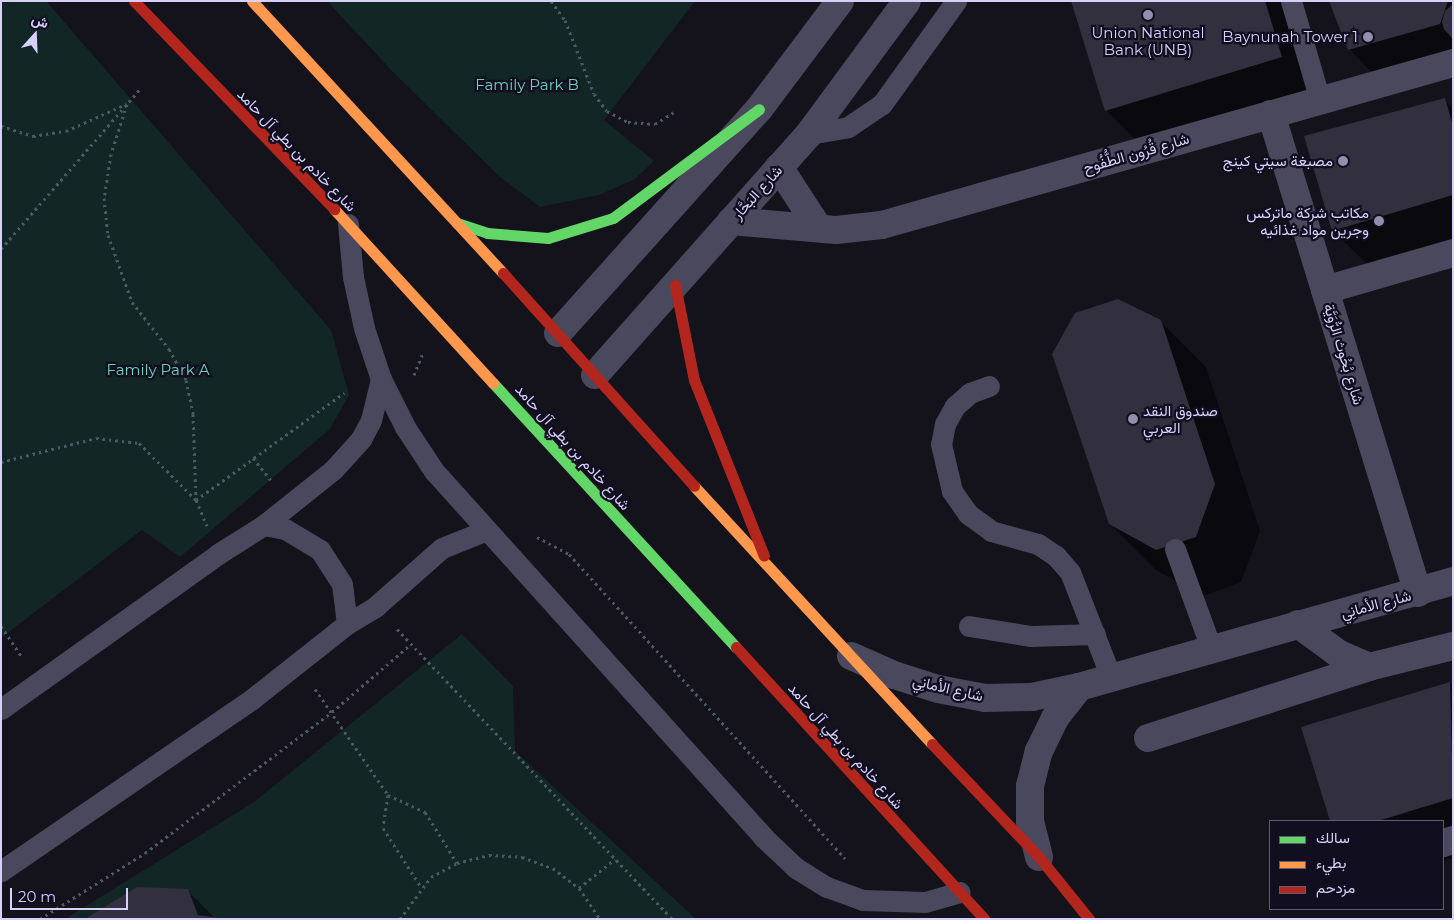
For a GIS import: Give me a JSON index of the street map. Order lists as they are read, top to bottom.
{
  "streets": {
    "street": [
      "شارع خادم بن بطي آل حامد",
      "شارع قُرُون الطُّفُوح",
      "شارع البَحَّار",
      "شارع بُحُوث الرُّوَيَّة",
      "شارع الأمانِي"
    ]
  },
  "crossings": [
    ["شارع قُرُون الطُّفُوح", "شارع البَحَّار"],
    ["شارع قُرُون الطُّفُوح", "شارع بُحُوث الرُّوَيَّة"],
    ["شارع بُحُوث الرُّوَيَّة", "شارع الأمانِي"]
  ],
  "parks": ["Family Park B", "Family Park A"],
  "places": [
    "Union National Bank (UNB)",
    "Baynunah Tower 1",
    "مصبغة سيتي كينج",
    "مكاتب شركة ماتركس وجرين مواد غذائيه",
    "صندوق النقد العربي"
  ],
  "legend": ["سالك", "بطيء", "مزدحم"],
  "scale_bar": "20 m",
  "north": "top"
}
